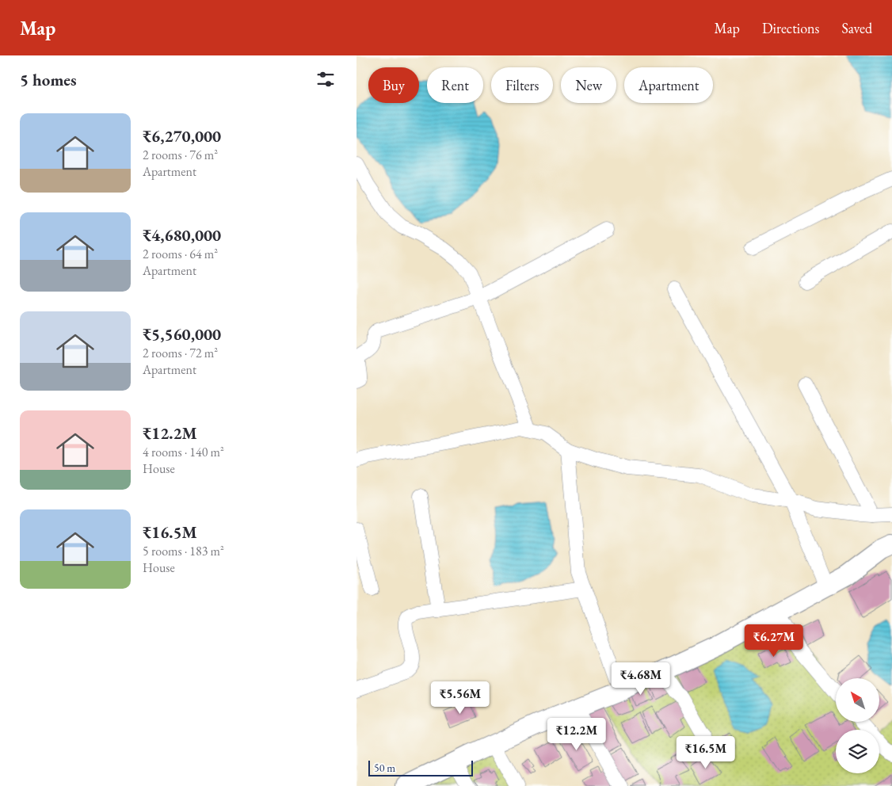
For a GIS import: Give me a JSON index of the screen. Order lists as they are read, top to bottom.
{
  "scale_bar": "50 m",
  "north": "top left",
  "page": {
    "header": "Map",
    "nav": ["Map", "Directions", "Saved"],
    "heading": "5 homes",
    "chip": [
      "Buy",
      "Rent",
      "Filters",
      "New",
      "Apartment"
    ],
    "list": [
      {
        "name": "₹6,270,000",
        "note": "2 rooms · 76 m² · Apartment"
      },
      {
        "name": "₹4,680,000",
        "note": "2 rooms · 64 m² · Apartment"
      },
      {
        "name": "₹5,560,000",
        "note": "2 rooms · 72 m² · Apartment"
      },
      {
        "name": "₹12.2M",
        "note": "4 rooms · 140 m² · House"
      },
      {
        "name": "₹16.5M",
        "note": "5 rooms · 183 m² · House"
      }
    ],
    "price": [
      "₹6.27M",
      "₹4.68M",
      "₹5.56M",
      "₹12.2M",
      "₹16.5M"
    ],
    "scale": "50 m"
  }
}
